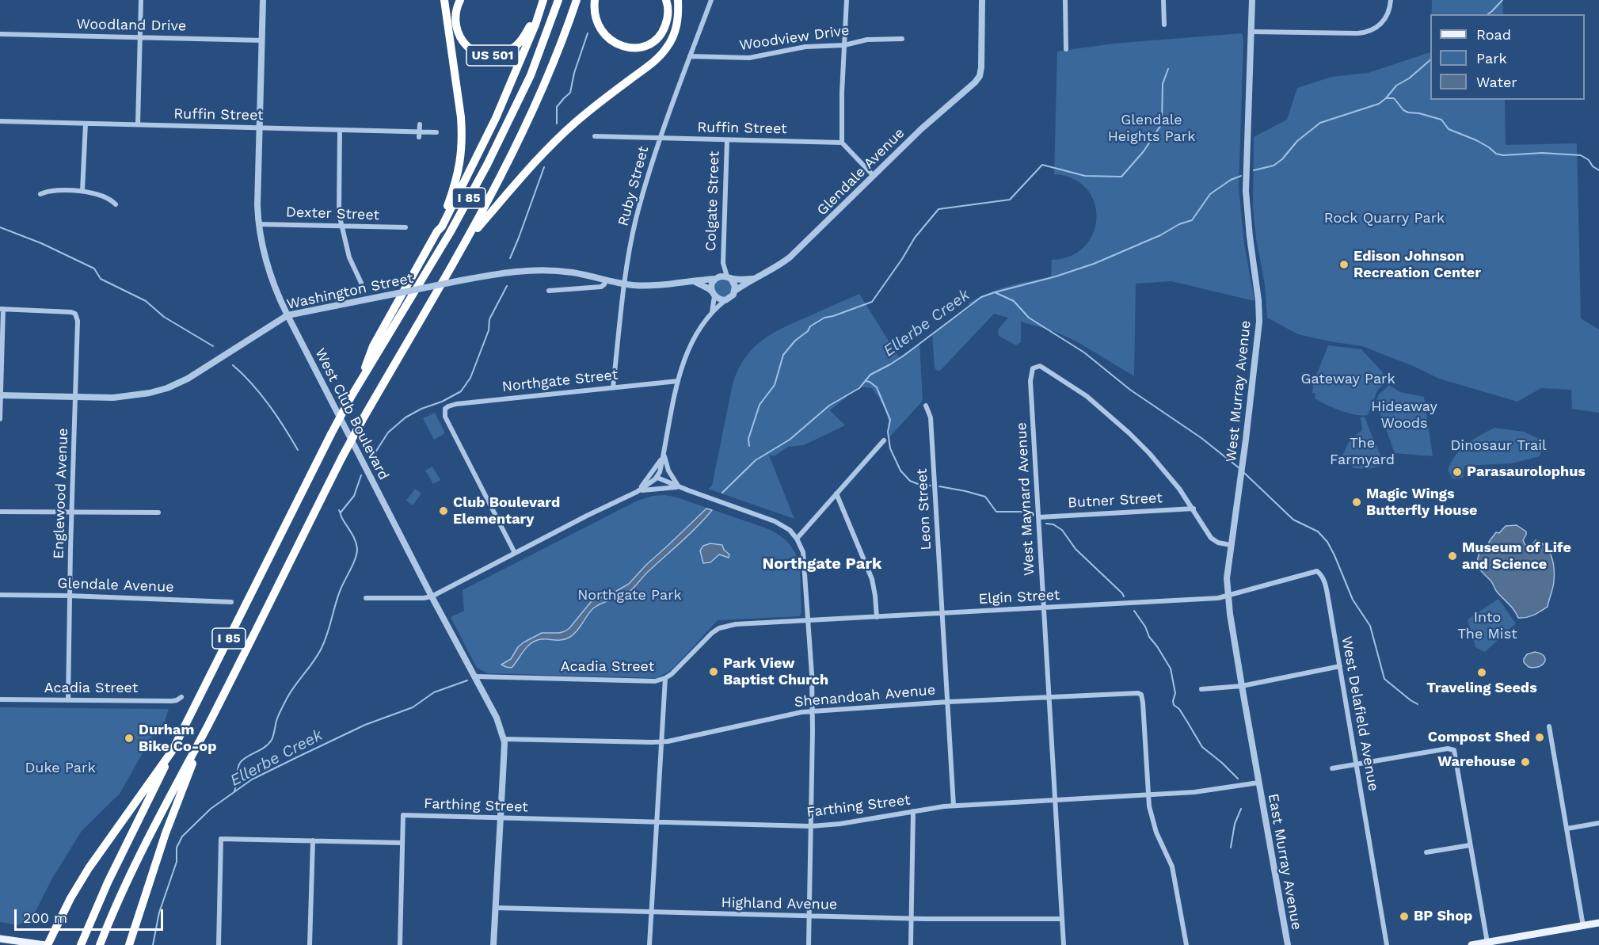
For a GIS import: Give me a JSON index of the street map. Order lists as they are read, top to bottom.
{
  "streets": {
    "highway": ["US 501", "I 85"],
    "street": [
      "Woodland Drive",
      "Woodview Drive",
      "Ruffin Street",
      "Glendale Avenue",
      "Ruby Street",
      "Colgate Street",
      "Dexter Street",
      "Washington Street",
      "Northgate Street",
      "West Murray Avenue",
      "West Club Boulevard",
      "Englewood Avenue",
      "West Maynard Avenue",
      "Butner Street",
      "Leon Street",
      "Elgin Street",
      "Acadia Street",
      "Shenandoah Avenue",
      "West Delafield Avenue",
      "Farthing Street",
      "East Murray Avenue",
      "Highland Avenue"
    ]
  },
  "crossings": [
    ["Woodland Drive", "West Club Boulevard"],
    ["Woodview Drive", "Ruby Street"],
    ["Ruffin Street", "Ruby Street"],
    ["Ruffin Street", "Colgate Street"],
    ["Ruffin Street", "West Club Boulevard"],
    ["Glendale Avenue", "Colgate Street"],
    ["Glendale Avenue", "Washington Street"],
    ["Glendale Avenue", "Englewood Avenue"],
    ["Ruby Street", "Washington Street"],
    ["Ruby Street", "Northgate Street"],
    ["Colgate Street", "Washington Street"],
    ["Dexter Street", "West Club Boulevard"],
    ["Washington Street", "West Club Boulevard"],
    ["Washington Street", "Englewood Avenue"],
    ["West Murray Avenue", "Elgin Street"],
    ["West Murray Avenue", "Farthing Street"],
    ["West Murray Avenue", "East Murray Avenue"],
    ["West Club Boulevard", "Acadia Street"],
    ["West Club Boulevard", "Shenandoah Avenue"],
    ["West Club Boulevard", "Farthing Street"],
    ["West Club Boulevard", "Highland Avenue"],
    ["Englewood Avenue", "Acadia Street"],
    ["West Maynard Avenue", "Butner Street"],
    ["West Maynard Avenue", "Elgin Street"],
    ["West Maynard Avenue", "Shenandoah Avenue"],
    ["West Maynard Avenue", "Farthing Street"],
    ["West Maynard Avenue", "Highland Avenue"],
    ["Leon Street", "Elgin Street"],
    ["Leon Street", "Shenandoah Avenue"],
    ["Leon Street", "Farthing Street"],
    ["Elgin Street", "Acadia Street"],
    ["Elgin Street", "West Delafield Avenue"],
    ["Shenandoah Avenue", "Farthing Street"],
    ["Farthing Street", "East Murray Avenue"]
  ],
  "districts": ["Northgate Park"],
  "water": ["Ellerbe Creek"],
  "parks": [
    "Glendale Heights Park",
    "Rock Quarry Park",
    "Gateway Park",
    "Hideaway Woods",
    "The Farmyard",
    "Dinosaur Trail",
    "Northgate Park",
    "Into The Mist",
    "Duke Park"
  ],
  "places": [
    "Edison Johnson Recreation Center",
    "Parasaurolophus",
    "Magic Wings Butterfly House",
    "Club Boulevard Elementary",
    "Museum of Life and Science",
    "Park View Baptist Church",
    "Traveling Seeds",
    "Compost Shed",
    "Durham Bike Co-op",
    "Warehouse",
    "BP Shop"
  ],
  "legend": ["Road", "Park", "Water"],
  "scale_bar": "200 m"
}
